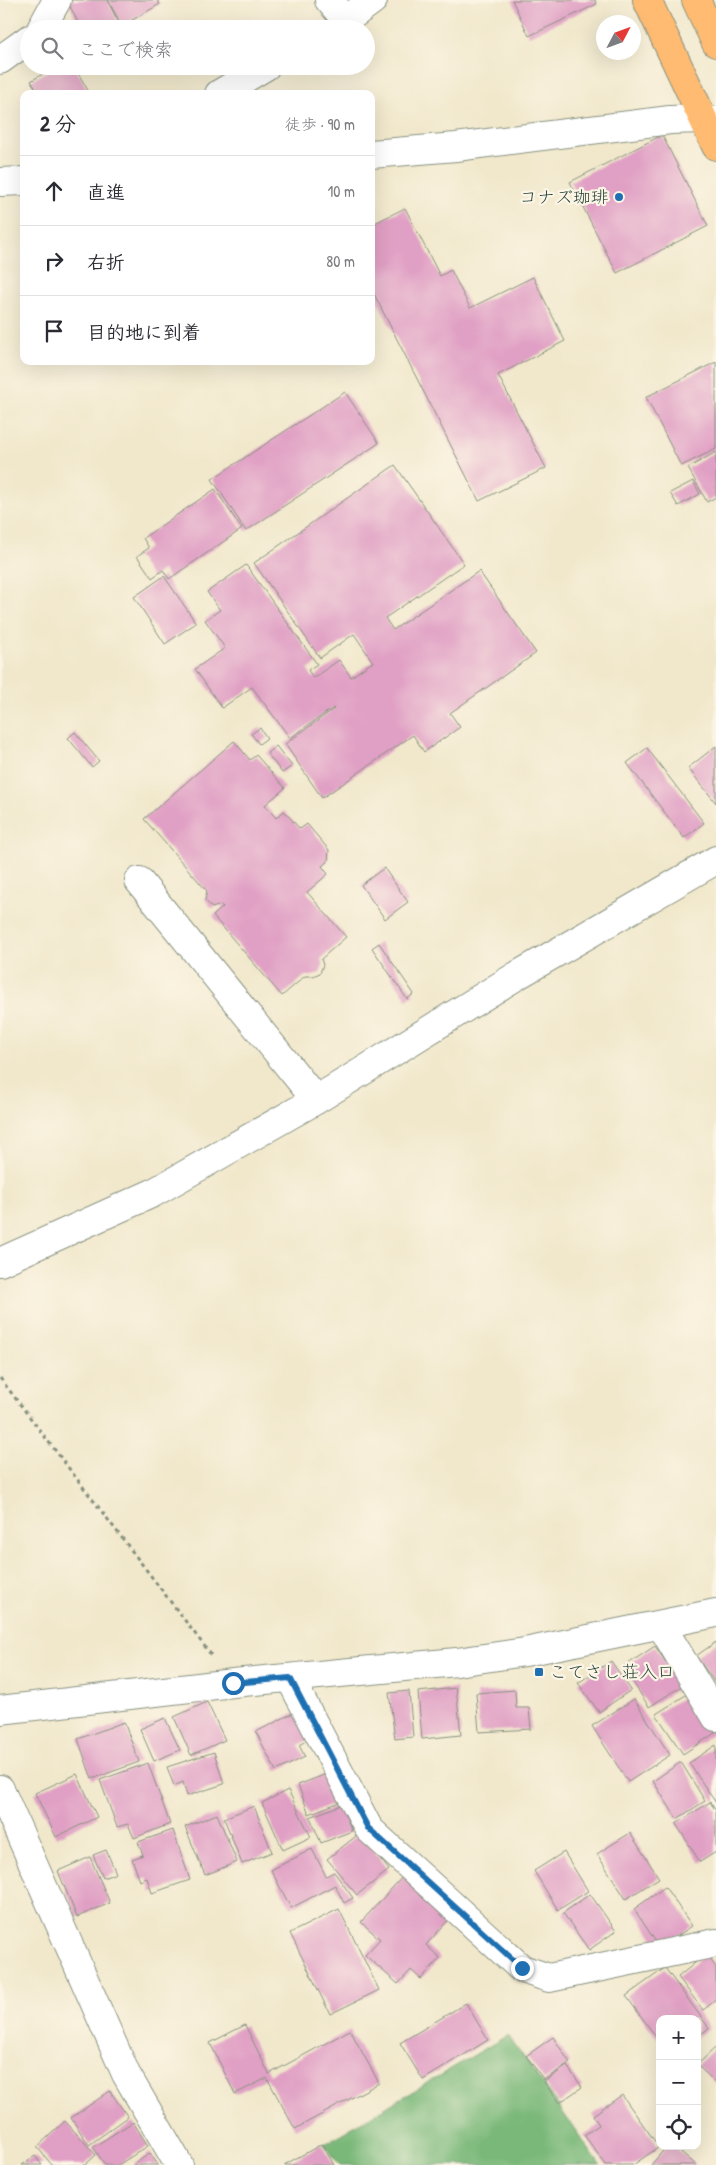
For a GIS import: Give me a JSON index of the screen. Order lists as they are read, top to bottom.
{
  "places": {
    "other": ["コナズ珈琲"],
    "transit": ["こてさし荘入口"]
  },
  "north": "top right",
  "page": {
    "search": "ここで検索",
    "heading": ["2 分", "徒歩 · 90 m"],
    "list": [
      ["直進", "10 m"],
      ["右折", "80 m"],
      "目的地に到着"
    ],
    "map_buttons": ["+", "−"]
  }
}
